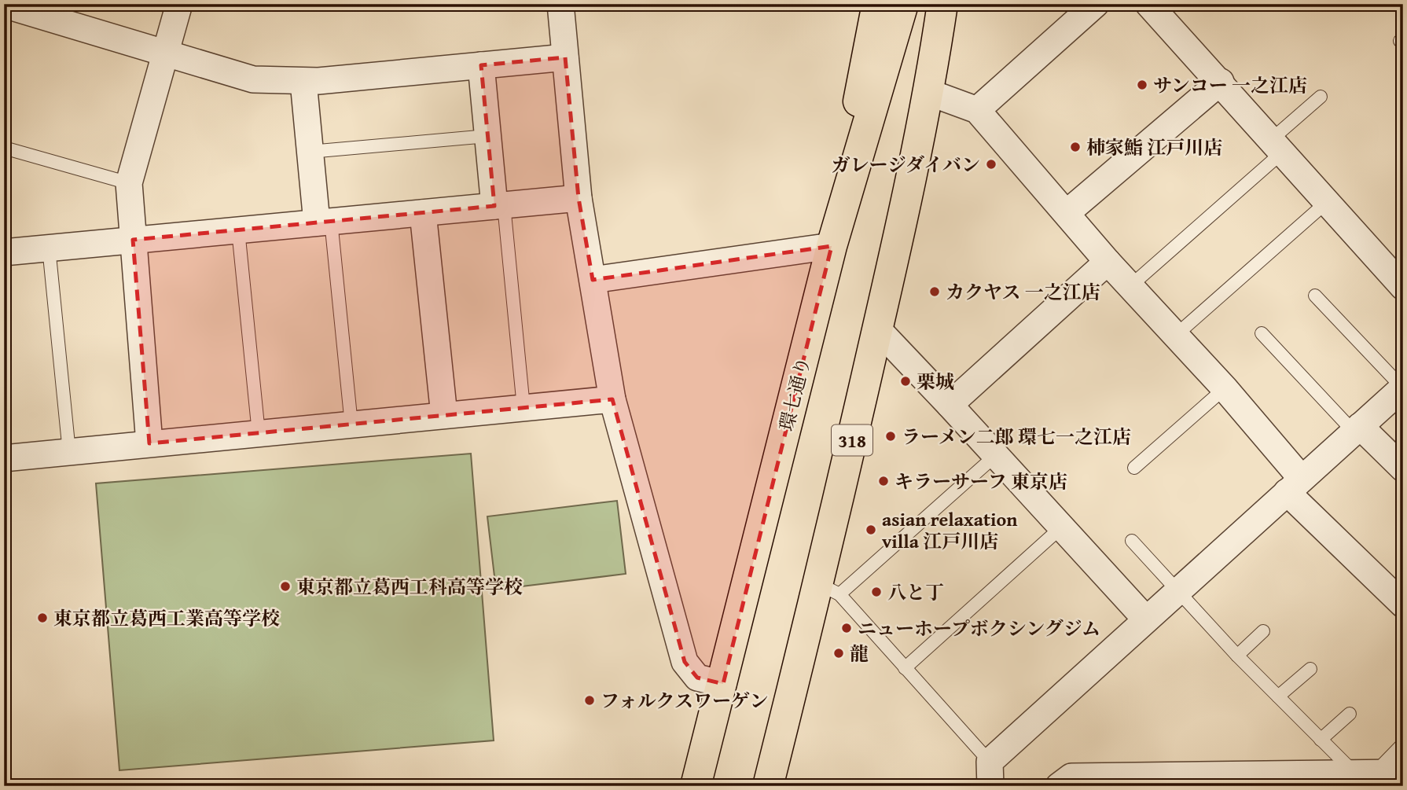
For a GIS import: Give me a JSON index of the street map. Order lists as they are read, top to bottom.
{
  "streets": {
    "main road": ["環七通り", "318"]
  },
  "places": [
    "サンコー 一之江店",
    "柿家鮨 江戸川店",
    "ガレージダイバン",
    "カクヤス 一之江店",
    "栗城",
    "ラーメン二郎 環七一之江店",
    "キラーサーフ 東京店",
    "asian relaxation villa 江戸川店",
    "東京都立葛西工科高等学校",
    "八と丁",
    "東京都立葛西工業高等学校",
    "ニューホープボクシングジム",
    "龍",
    "フォルクスワーゲン"
  ]
}
